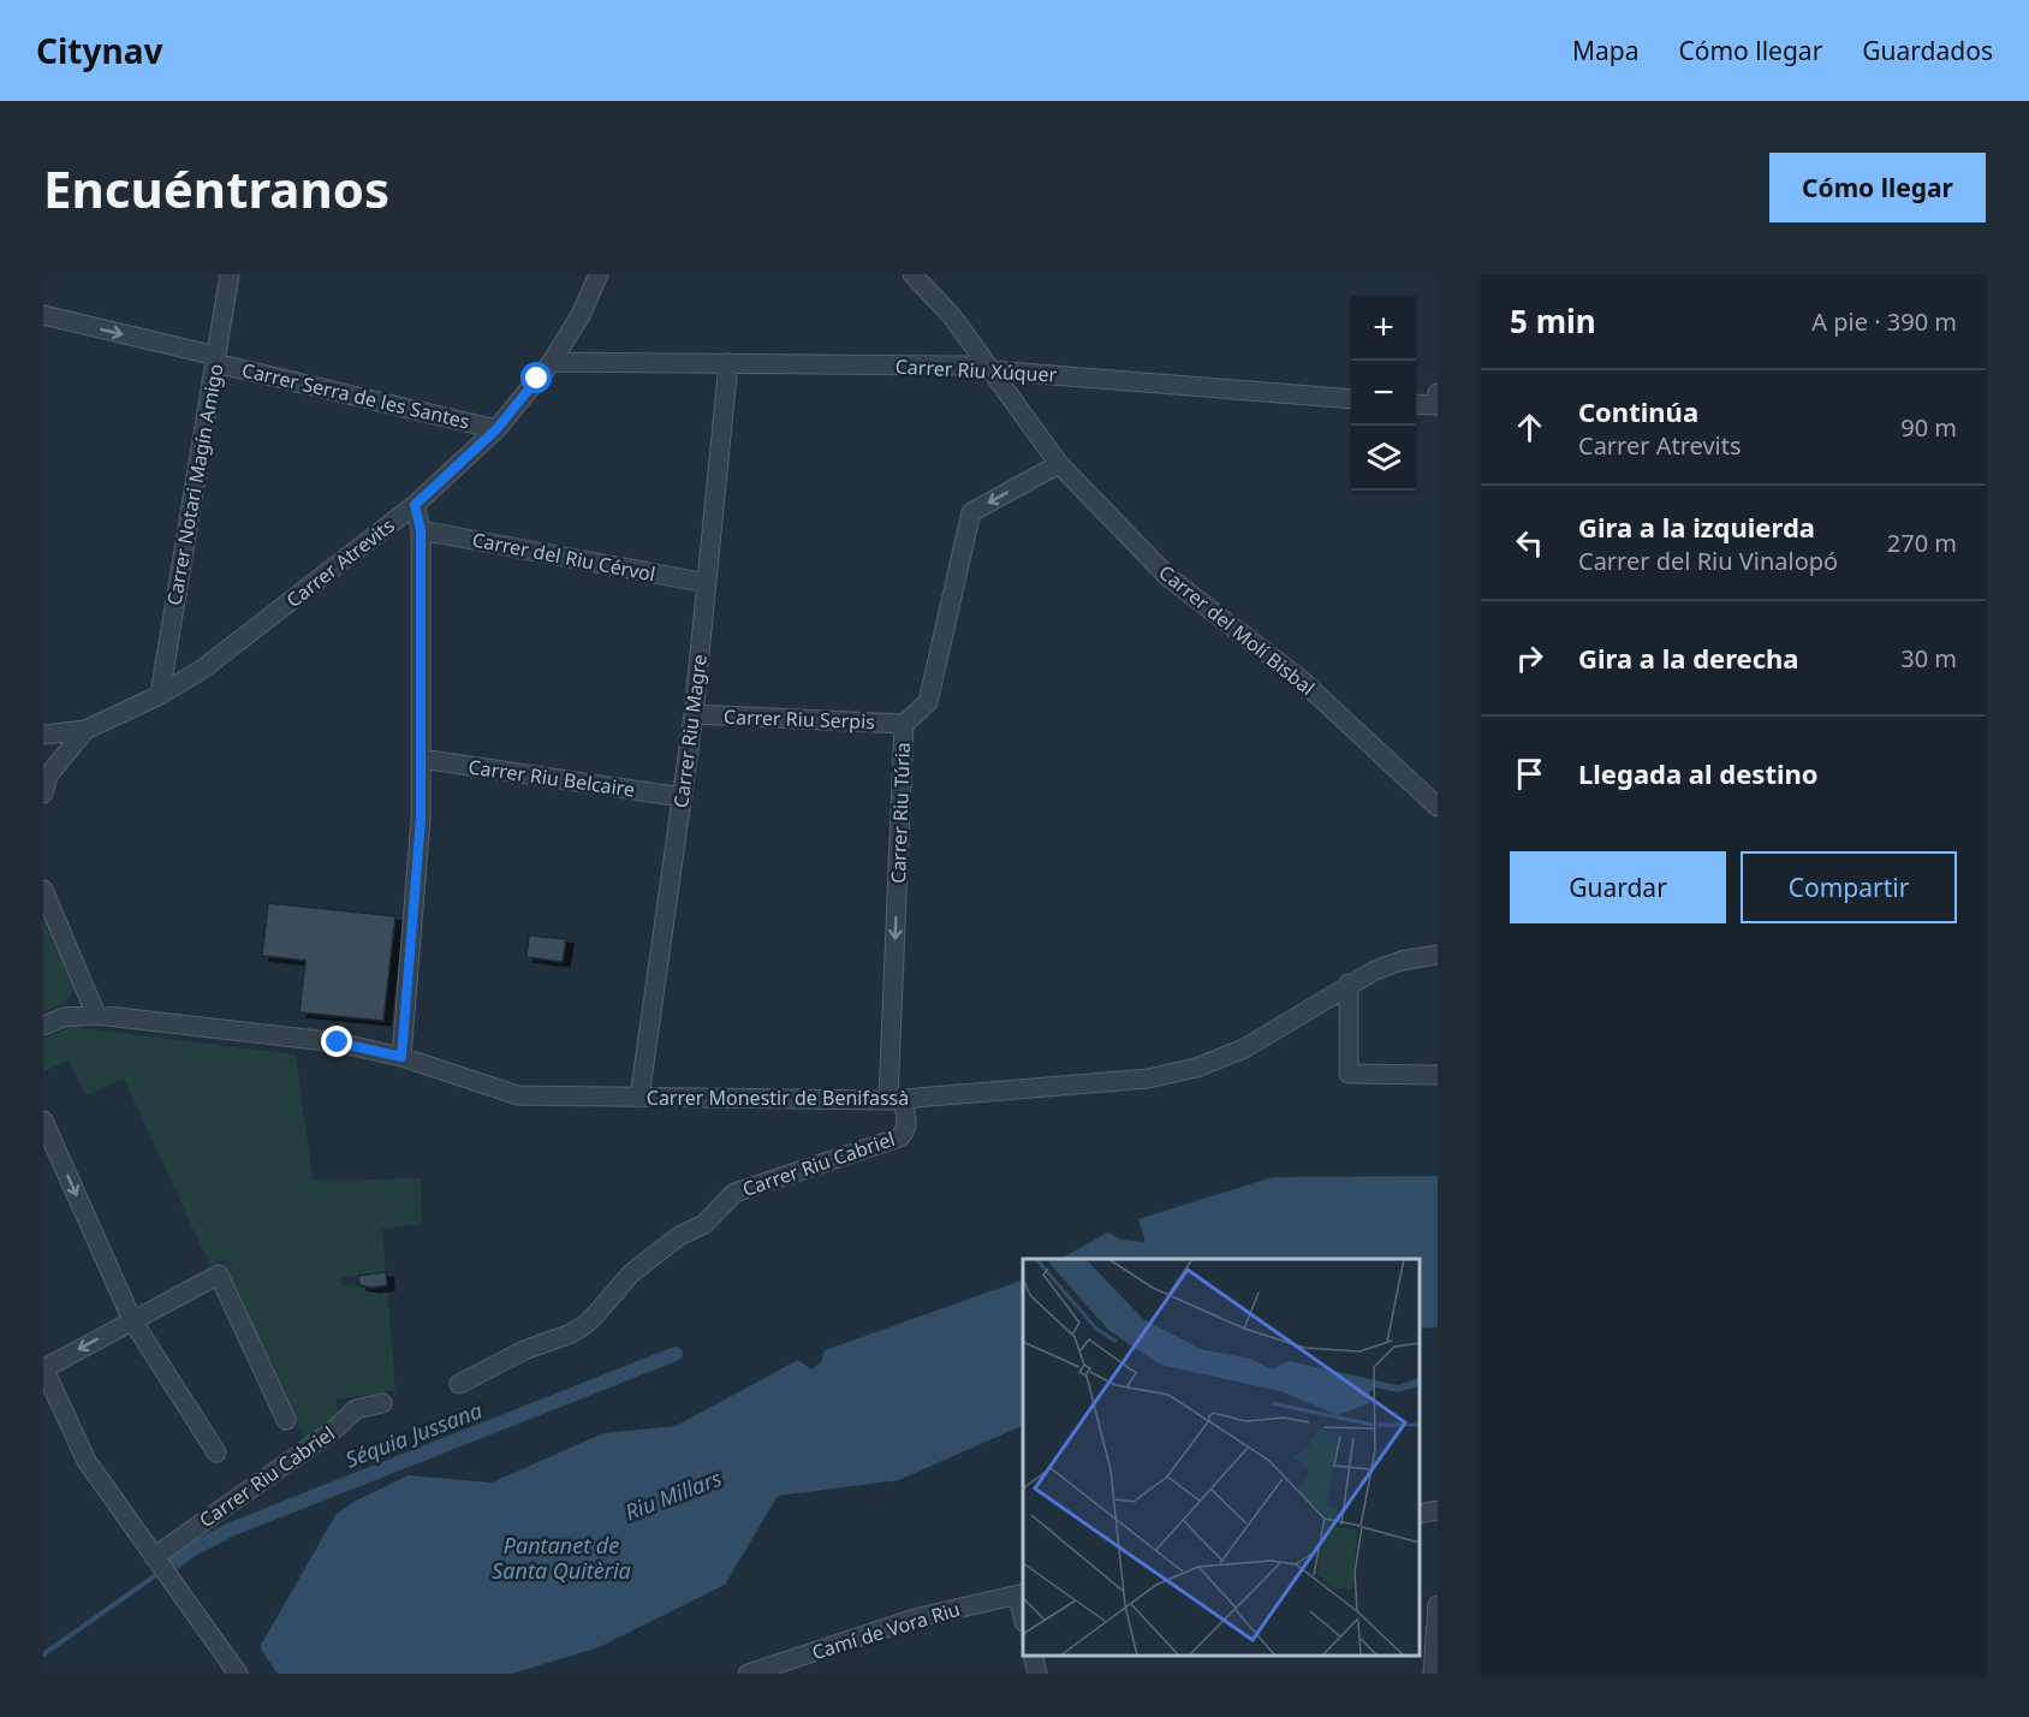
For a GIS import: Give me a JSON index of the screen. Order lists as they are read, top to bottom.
{
  "streets": {
    "street": [
      "Carrer Riu Xúquer",
      "Carrer Serra de les Santes",
      "Carrer Notari Magín Amigo",
      "Carrer del Riu Cérvol",
      "Carrer Atrevits",
      "Carrer del Molí Bisbal",
      "Carrer Riu Serpis",
      "Carrer Riu Magre",
      "Carrer Riu Belcaire",
      "Carrer Riu Túria",
      "Carrer Monestir de Benifassà",
      "Carrer Riu Cabriel",
      "Camí de Vora Riu"
    ]
  },
  "crossings": [
    ["Carrer Riu Xúquer", "Carrer Atrevits"],
    ["Carrer Riu Xúquer", "Carrer del Molí Bisbal"],
    ["Carrer Riu Xúquer", "Carrer Riu Magre"],
    ["Carrer Serra de les Santes", "Carrer Notari Magín Amigo"],
    ["Carrer Serra de les Santes", "Carrer Atrevits"],
    ["Carrer Notari Magín Amigo", "Carrer Atrevits"],
    ["Carrer del Riu Cérvol", "Carrer Riu Magre"],
    ["Carrer del Molí Bisbal", "Carrer Riu Túria"],
    ["Carrer Riu Serpis", "Carrer Riu Magre"],
    ["Carrer Riu Serpis", "Carrer Riu Túria"],
    ["Carrer Riu Magre", "Carrer Riu Belcaire"],
    ["Carrer Riu Magre", "Carrer Monestir de Benifassà"],
    ["Carrer Riu Túria", "Carrer Monestir de Benifassà"],
    ["Carrer Riu Túria", "Carrer Riu Cabriel"],
    ["Carrer Monestir de Benifassà", "Carrer Riu Cabriel"]
  ],
  "one_way": ["Carrer Serra de les Santes", "Carrer Riu Túria"],
  "water": ["Séquia Jussana", "Riu Millars", "Pantanet de Santa Quitèria"],
  "page": {
    "header": "Citynav",
    "nav": ["Mapa", "Cómo llegar", "Guardados"],
    "buttons": [
      "Cómo llegar",
      ["Guardar", "Compartir"]
    ],
    "title": "Encuéntranos",
    "heading": ["5 min", "A pie · 390 m"],
    "map_buttons": ["+", "−"],
    "list": [
      ["Continúa", "Carrer Atrevits", "90 m"],
      ["Gira a la izquierda", "Carrer del Riu Vinalopó", "270 m"],
      ["Gira a la derecha", "30 m"],
      "Llegada al destino"
    ]
  }
}
